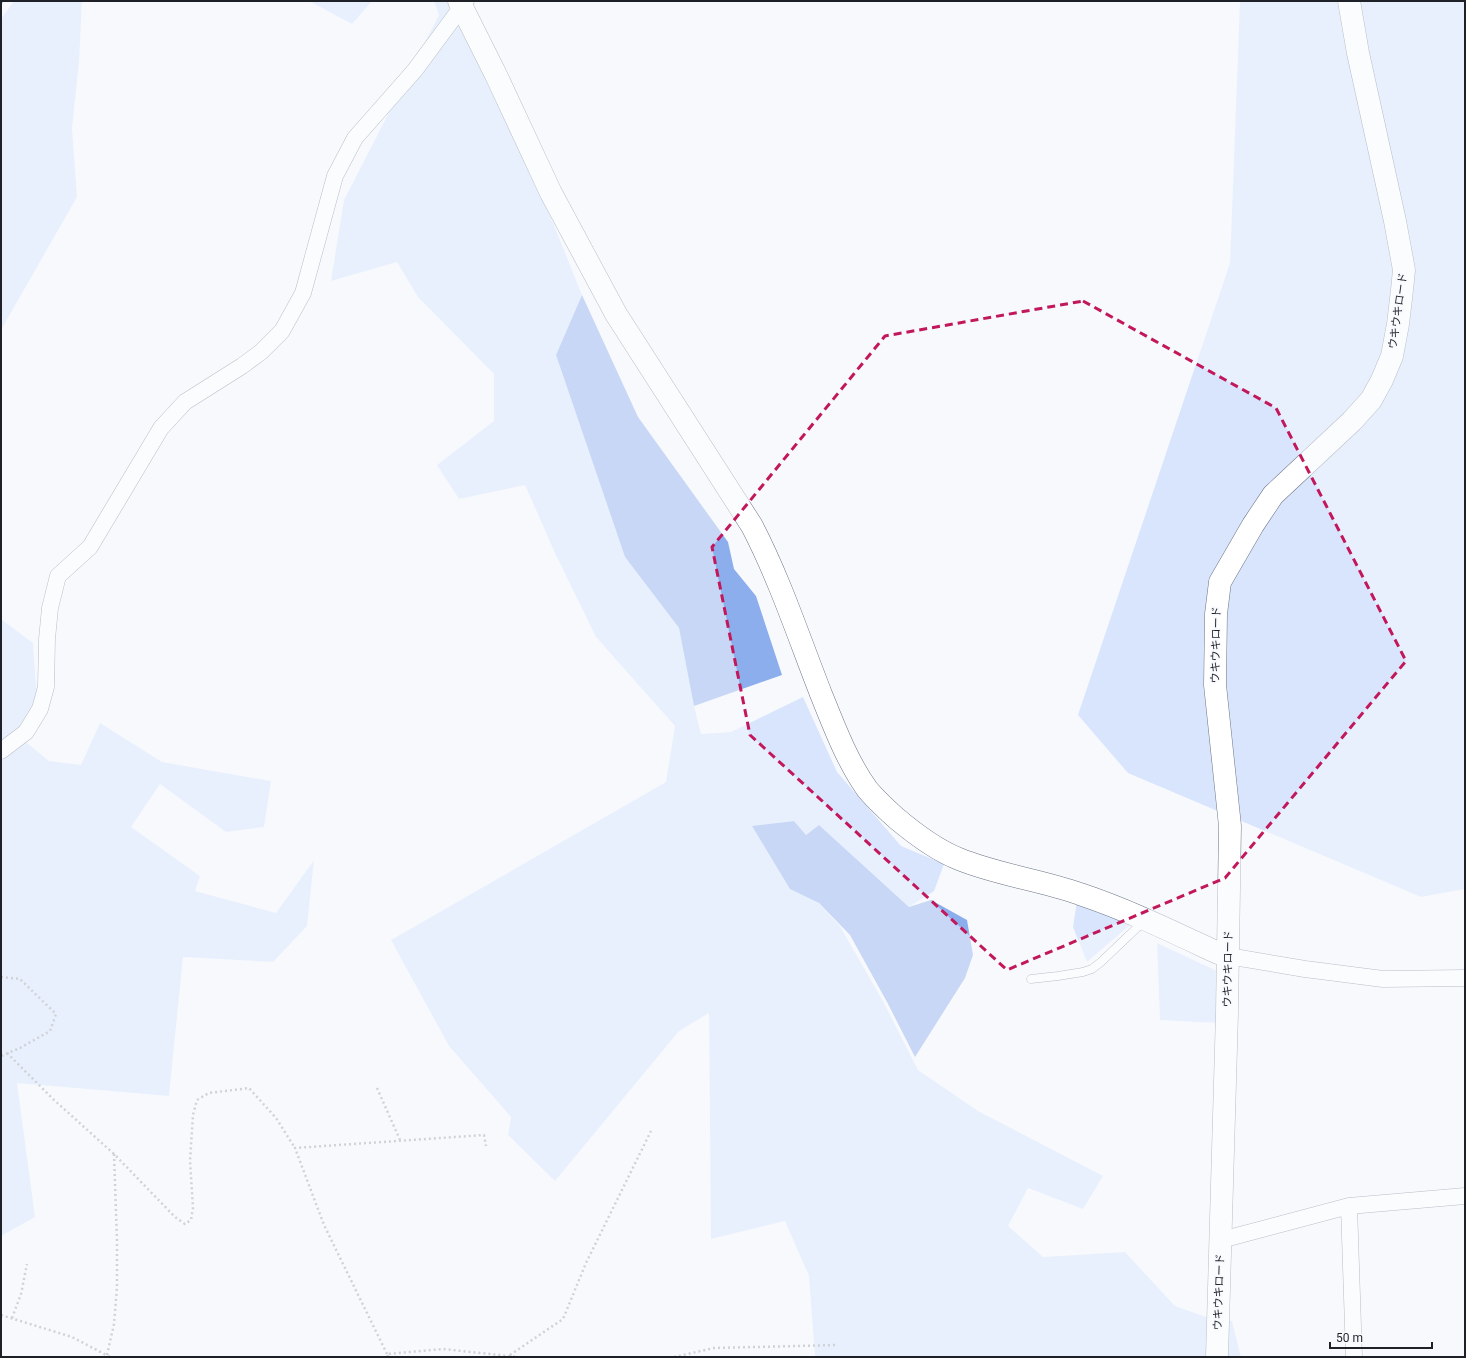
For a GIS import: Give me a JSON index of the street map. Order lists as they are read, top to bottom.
{
  "streets": {
    "street": ["ウキウキロード"]
  },
  "scale_bar": "50 m"
}
